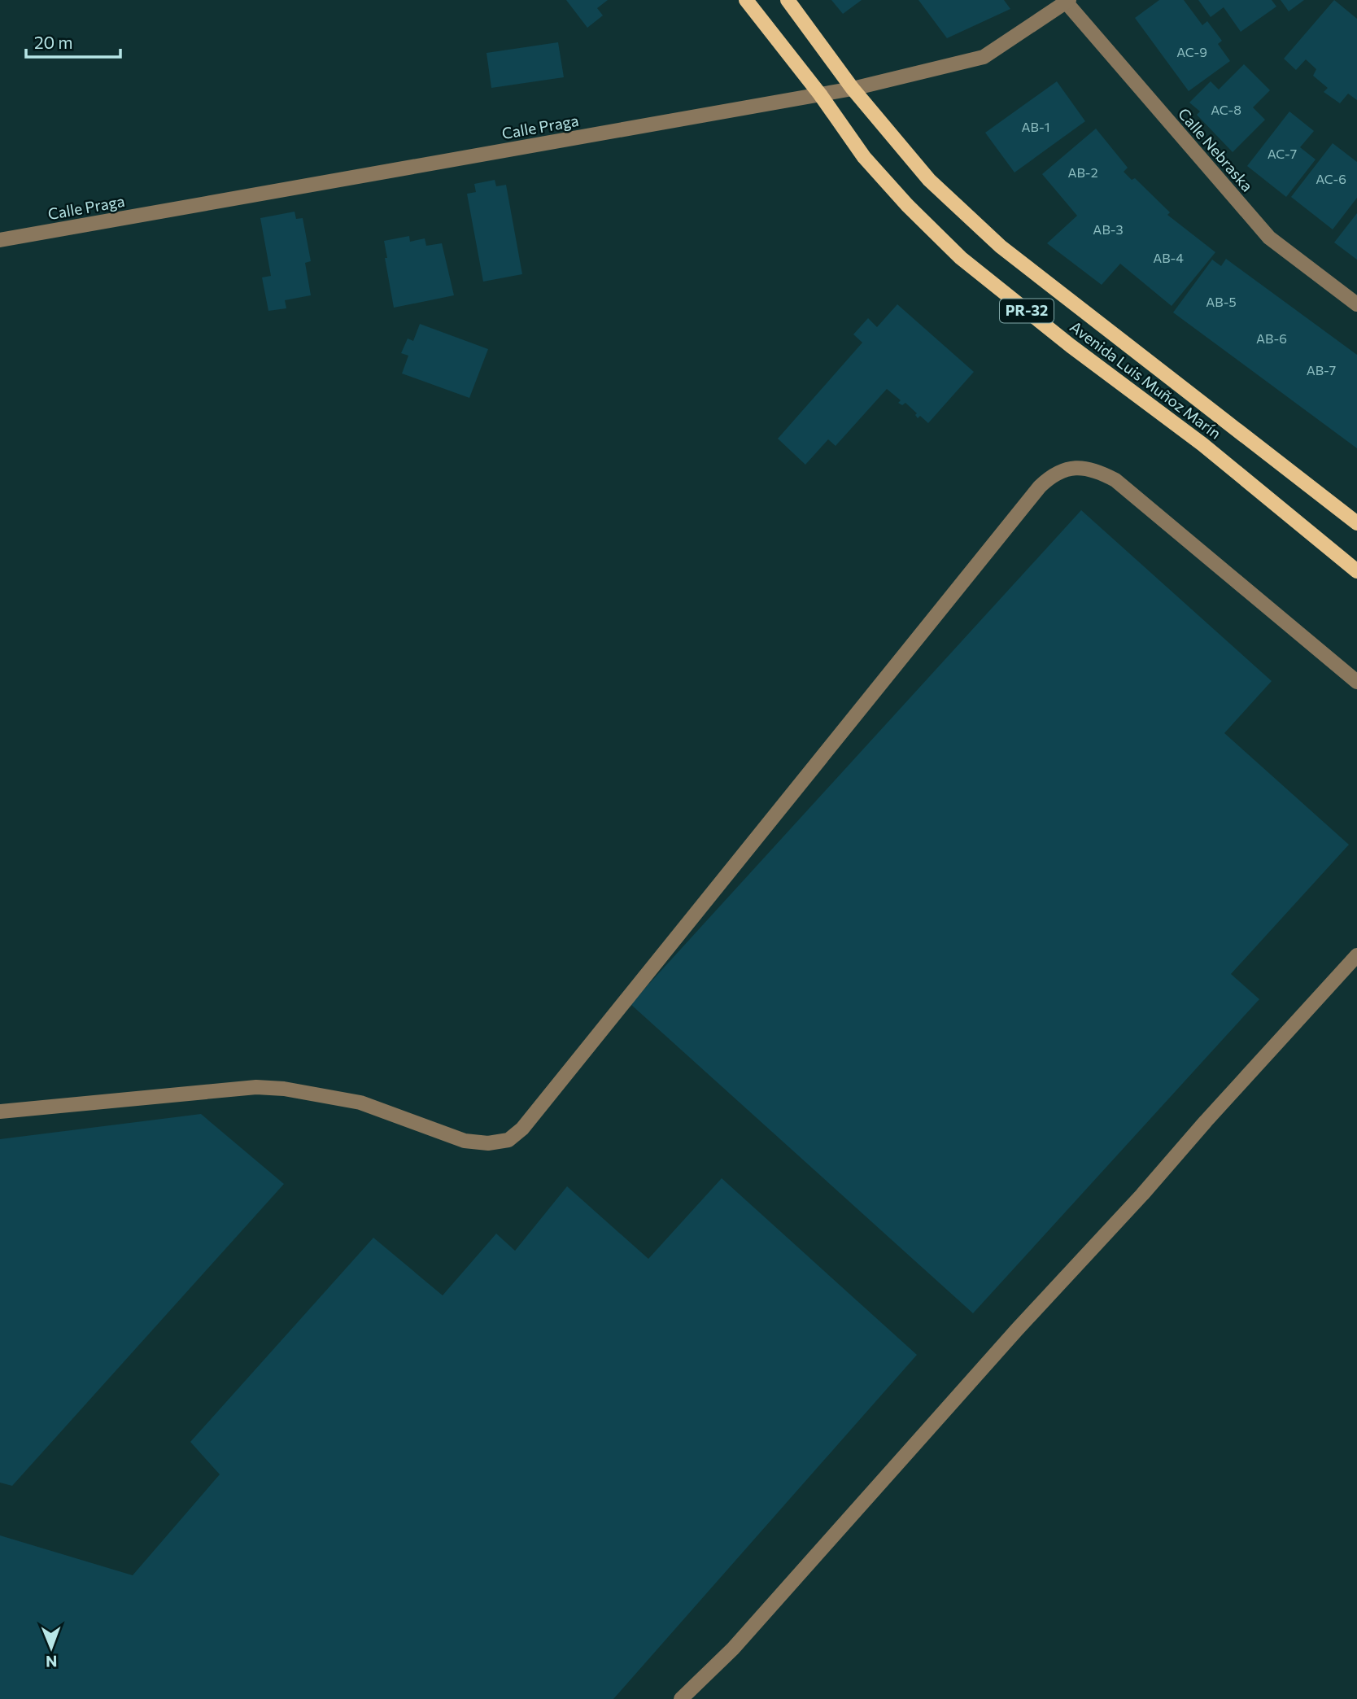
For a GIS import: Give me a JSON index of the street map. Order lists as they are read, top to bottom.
{
  "streets": {
    "main road": ["PR-32", "Avenida Luis Muñoz Marín"],
    "street": ["Calle Praga", "Calle Nebraska"]
  },
  "crossings": [
    ["Calle Praga", "Calle Nebraska"],
    ["Calle Praga", "Avenida Luis Muñoz Marín"]
  ],
  "house_numbers": [
    "AC-9",
    "AC-8",
    "AB-1",
    "AC-7",
    "AB-2",
    "AC-6",
    "AB-3",
    "AB-4",
    "AB-5",
    "AB-6",
    "AB-7"
  ],
  "scale_bar": "20 m",
  "north": "bottom"
}
